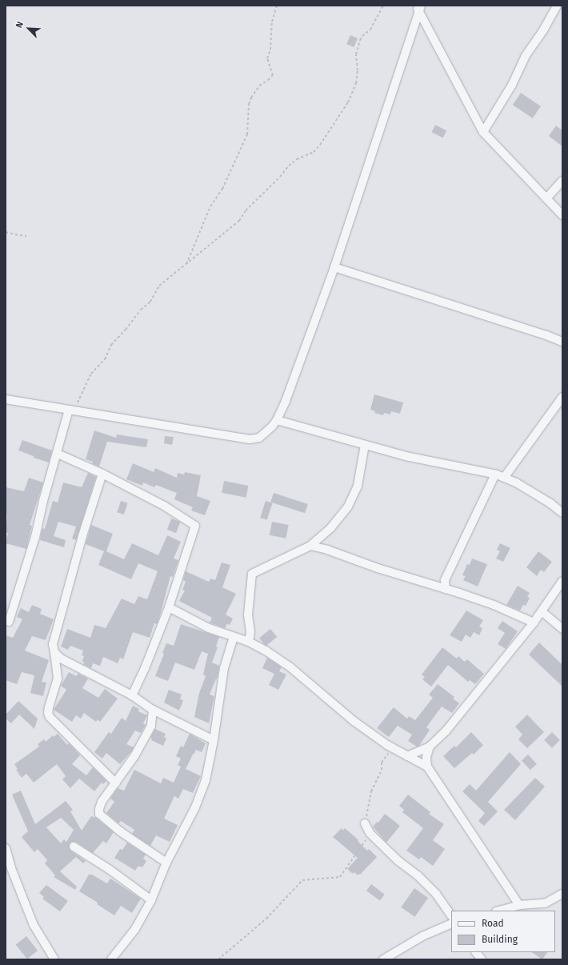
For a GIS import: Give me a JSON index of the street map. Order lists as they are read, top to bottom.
{
  "legend": ["Road", "Building"],
  "north": "top left"
}
